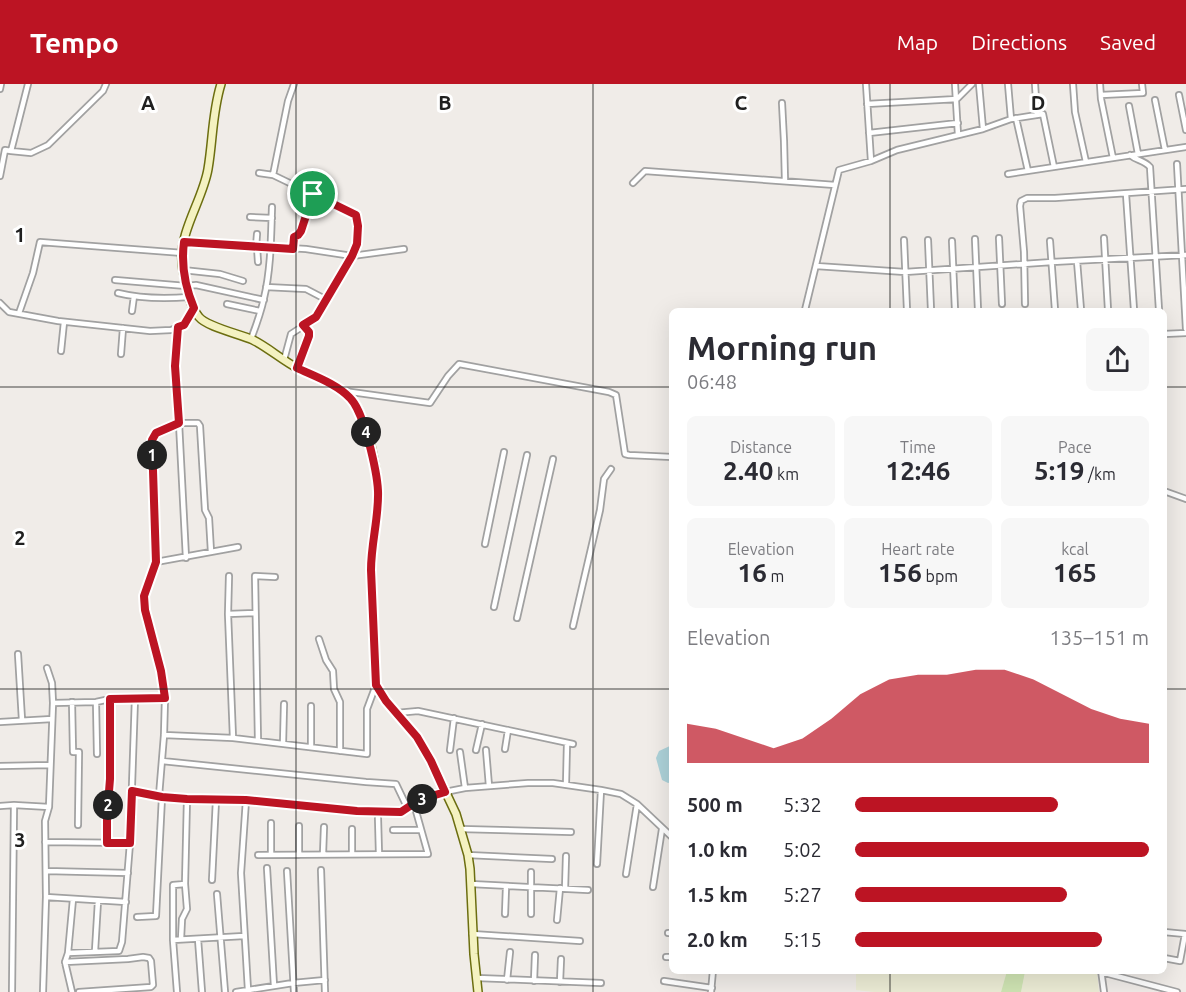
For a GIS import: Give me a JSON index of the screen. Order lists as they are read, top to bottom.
{
  "page": {
    "header": "Tempo",
    "nav": ["Map", "Directions", "Saved"],
    "heading": ["Morning run", "06:48"],
    "stats": [
      ["Distance", "2.40 km"],
      ["Time", "12:46"],
      ["Pace", "5:19 /km"],
      ["Elevation", "16 m"],
      ["Heart rate", "156 bpm"],
      ["kcal", "165"]
    ],
    "pins": [
      "4",
      "1",
      "3",
      "2"
    ],
    "chart": ["Elevation", "135–151 m"],
    "list": [
      {
        "name": "500 m",
        "note": "5:32"
      },
      {
        "name": "1.0 km",
        "note": "5:02"
      },
      {
        "name": "1.5 km",
        "note": "5:27"
      },
      {
        "name": "2.0 km",
        "note": "5:15"
      }
    ]
  },
  "grid": {
    "columns": [
      "A",
      "B",
      "C",
      "D"
    ],
    "rows": ["1", "2", "3"]
  }
}
